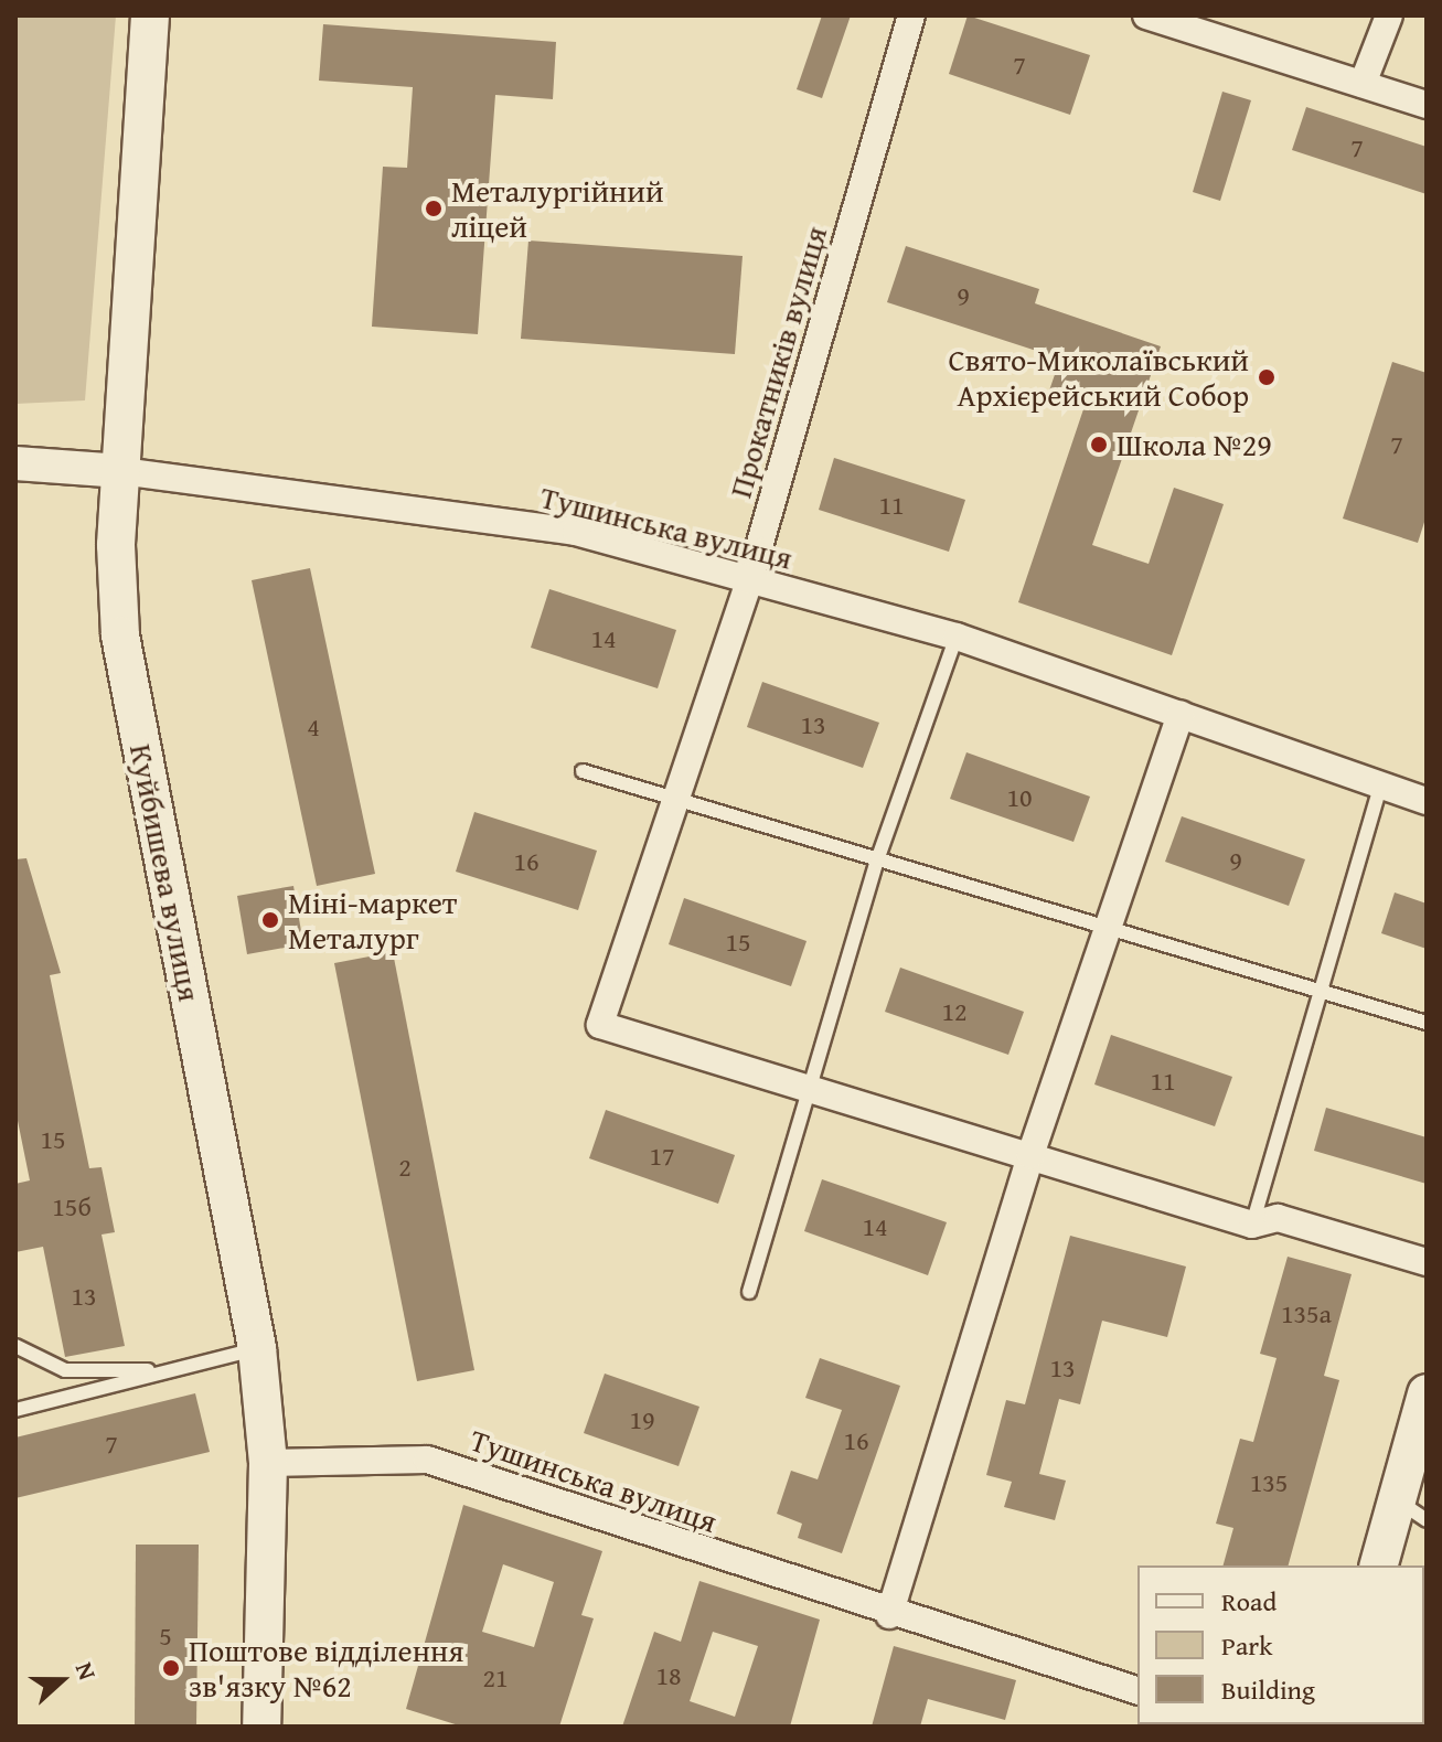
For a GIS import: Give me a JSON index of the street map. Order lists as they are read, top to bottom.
{
  "streets": {
    "main road": ["Куйбишева вулиця"],
    "street": ["Прокатників вулиця", "Тушинська вулиця"]
  },
  "crossings": [
    ["Прокатників вулиця", "Тушинська вулиця"],
    ["Тушинська вулиця", "Куйбишева вулиця"]
  ],
  "places": [
    "Металургійний ліцей",
    "Свято-Миколаївський Архієрейський Собор",
    "Школа №29",
    "Міні-маркет Металург",
    "Поштове відділення зв'язку №62"
  ],
  "house_numbers": [
    "7",
    "7",
    "9",
    "7",
    "11",
    "14",
    "13",
    "4",
    "10",
    "9",
    "16",
    "15",
    "12",
    "11",
    "15",
    "17",
    "2",
    "15б",
    "14",
    "13",
    "135а",
    "13",
    "19",
    "16",
    "7",
    "135",
    "5",
    "18",
    "21"
  ],
  "legend": ["Road", "Park", "Building"],
  "north": "right"
}
